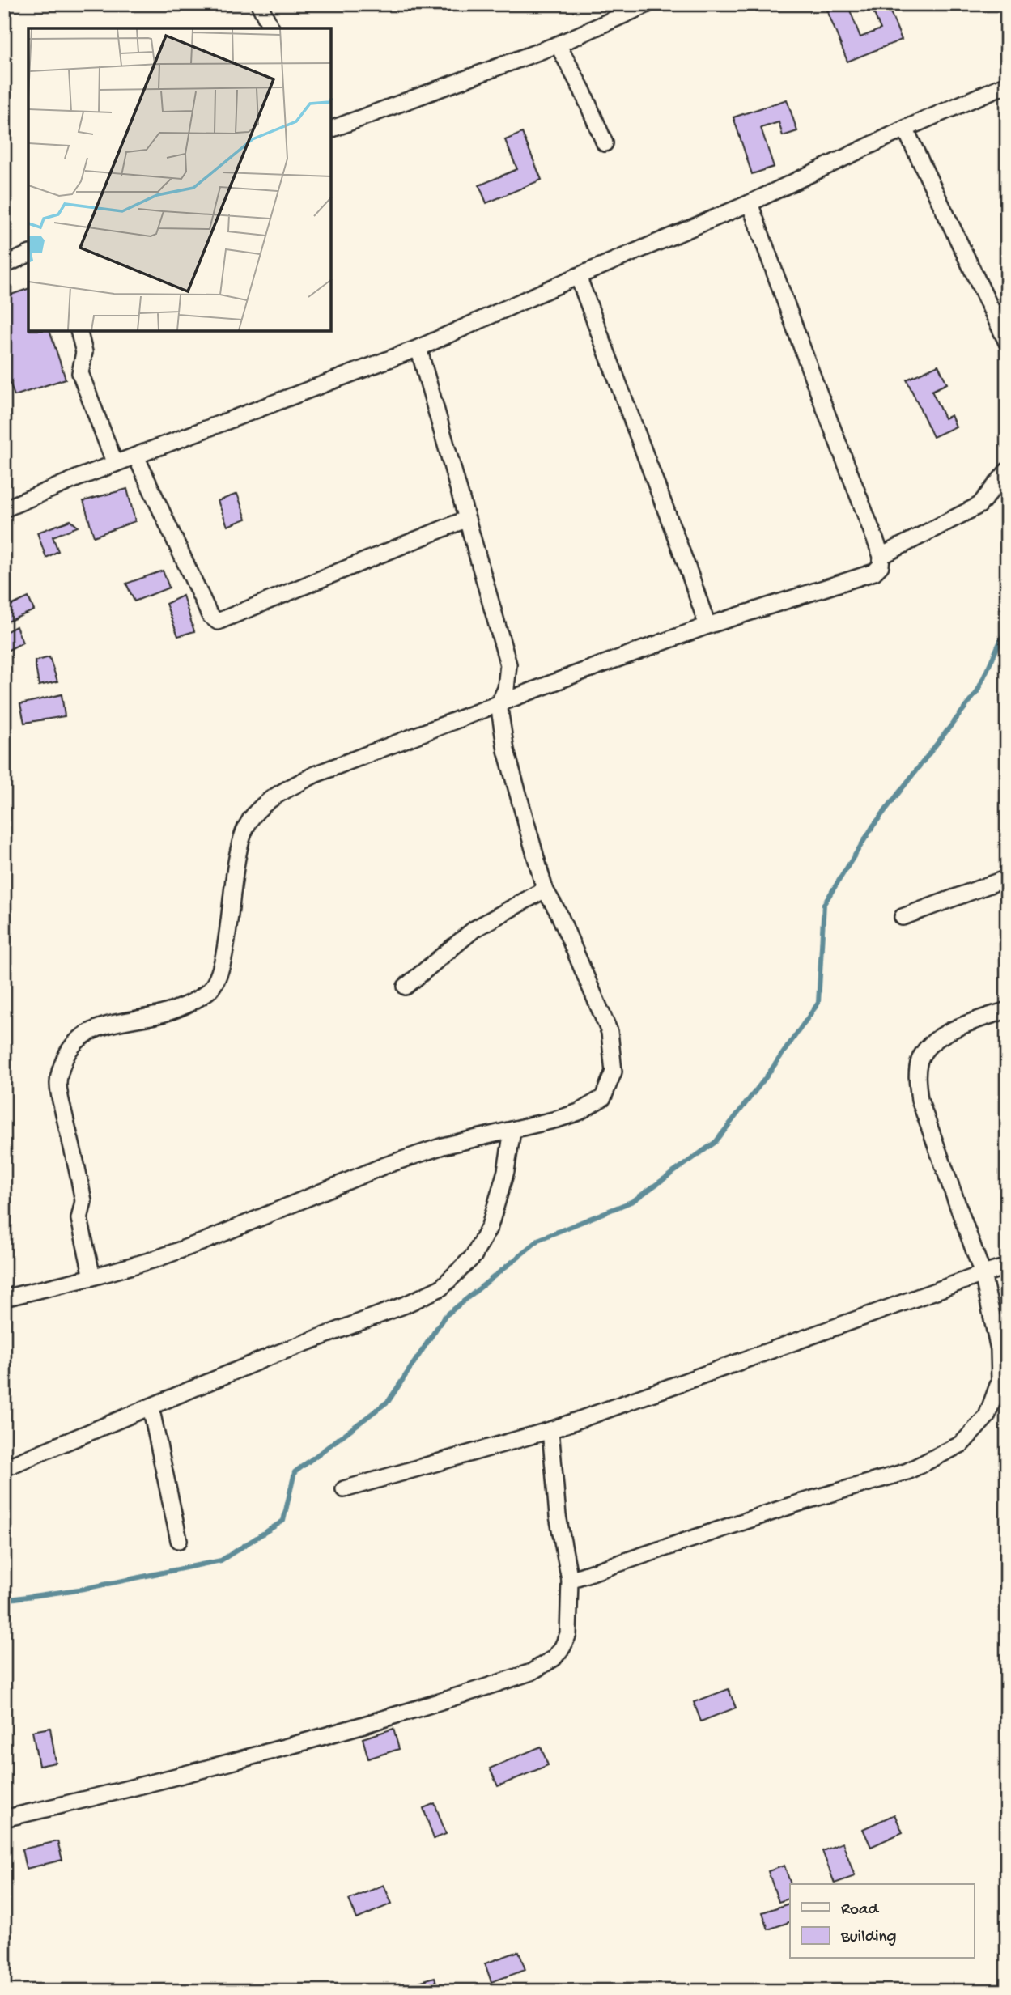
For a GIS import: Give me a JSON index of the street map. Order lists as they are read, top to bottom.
{
  "legend": ["Road", "Building"]
}
